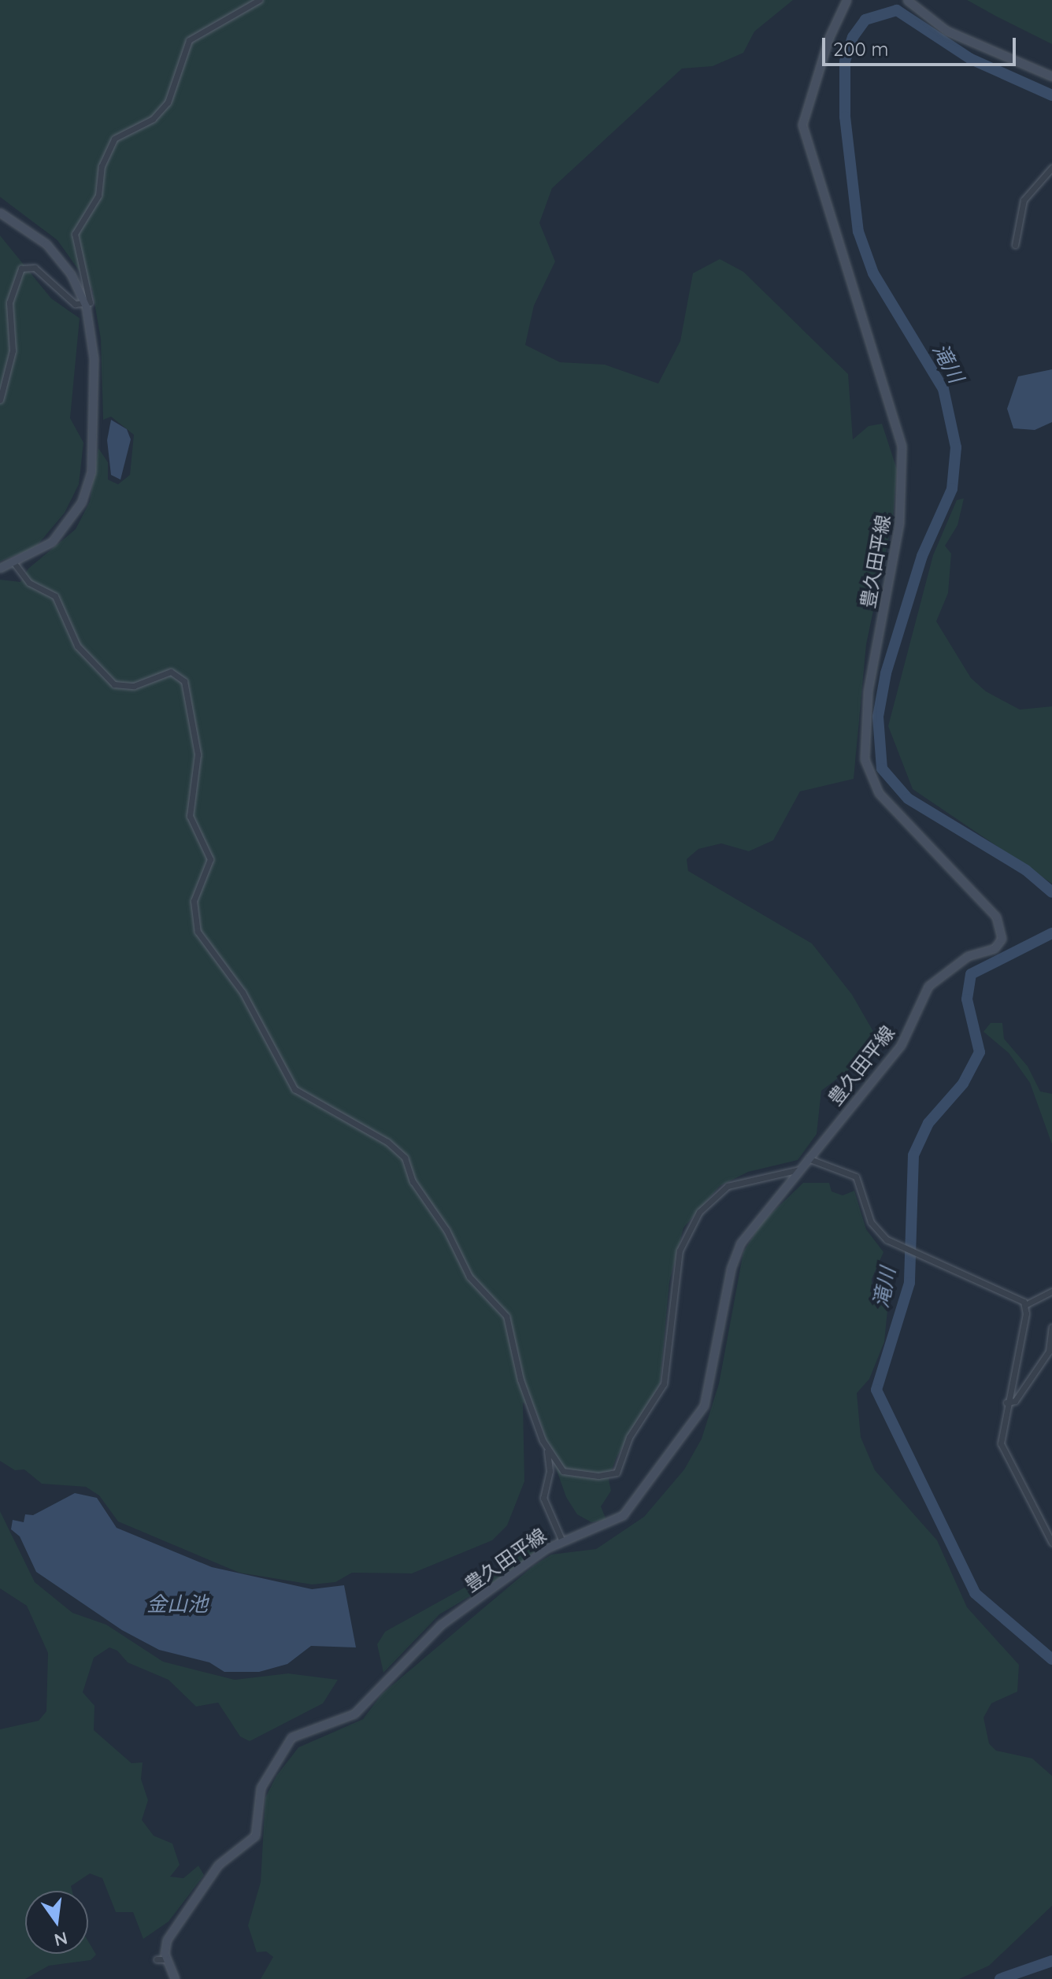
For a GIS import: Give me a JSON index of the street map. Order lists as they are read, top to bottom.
{
  "streets": {
    "main road": ["豊久田平線"]
  },
  "water": ["滝川", "金山池"],
  "scale_bar": "200 m",
  "north": "bottom"
}
